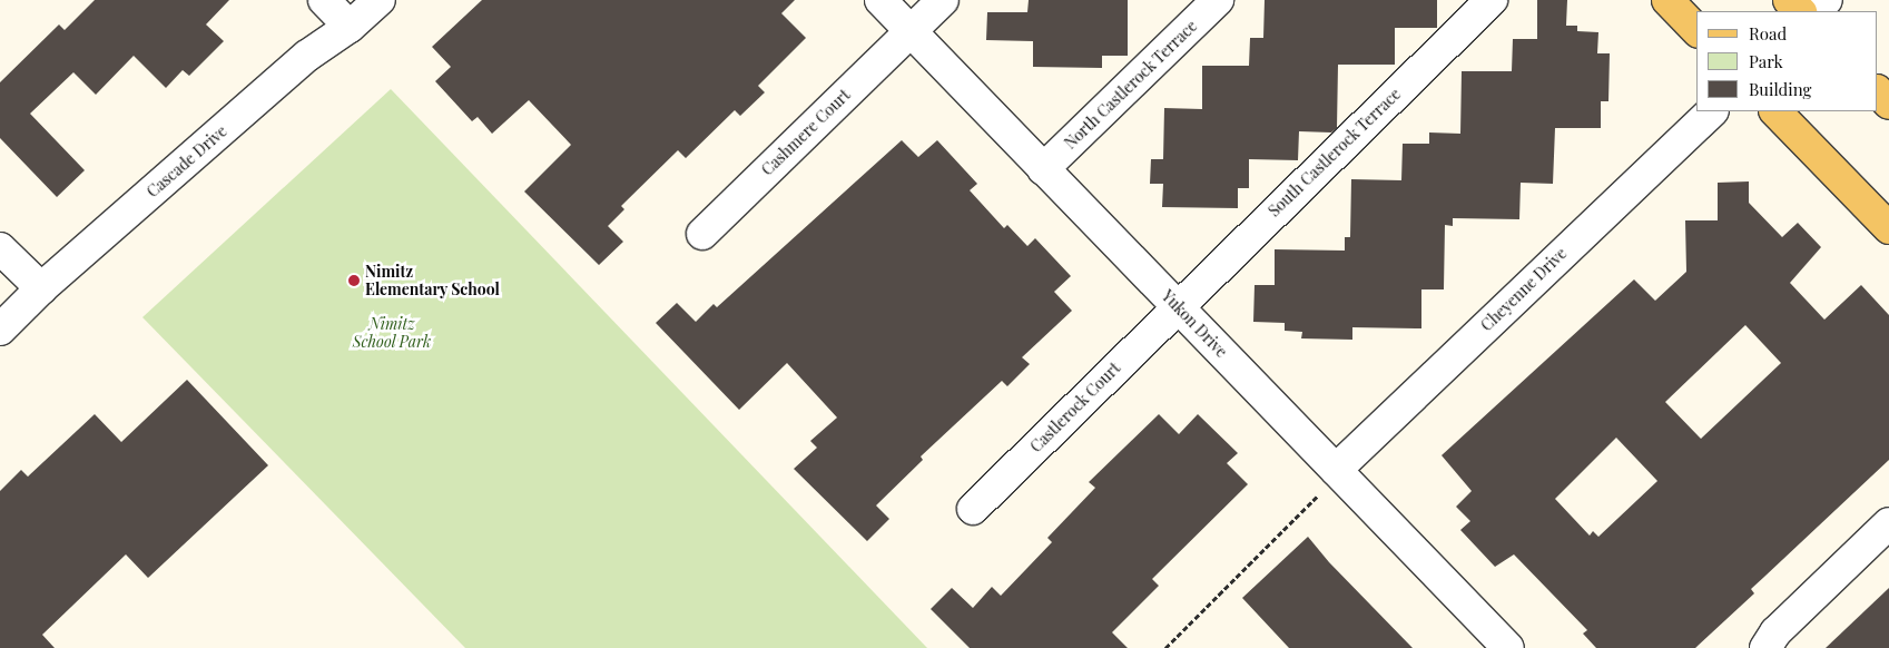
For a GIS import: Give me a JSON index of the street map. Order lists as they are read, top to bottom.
{
  "streets": {
    "street": [
      "North Castlerock Terrace",
      "Cashmere Court",
      "South Castlerock Terrace",
      "Cascade Drive",
      "Cheyenne Drive",
      "Yukon Drive",
      "Castlerock Court"
    ]
  },
  "crossings": [
    ["North Castlerock Terrace", "Yukon Drive"],
    ["Cashmere Court", "Yukon Drive"],
    ["South Castlerock Terrace", "Yukon Drive"],
    ["South Castlerock Terrace", "Castlerock Court"],
    ["Cheyenne Drive", "Yukon Drive"],
    ["Yukon Drive", "Castlerock Court"]
  ],
  "parks": ["Nimitz School Park"],
  "places": ["Nimitz Elementary School"],
  "legend": ["Road", "Park", "Building"]
}
